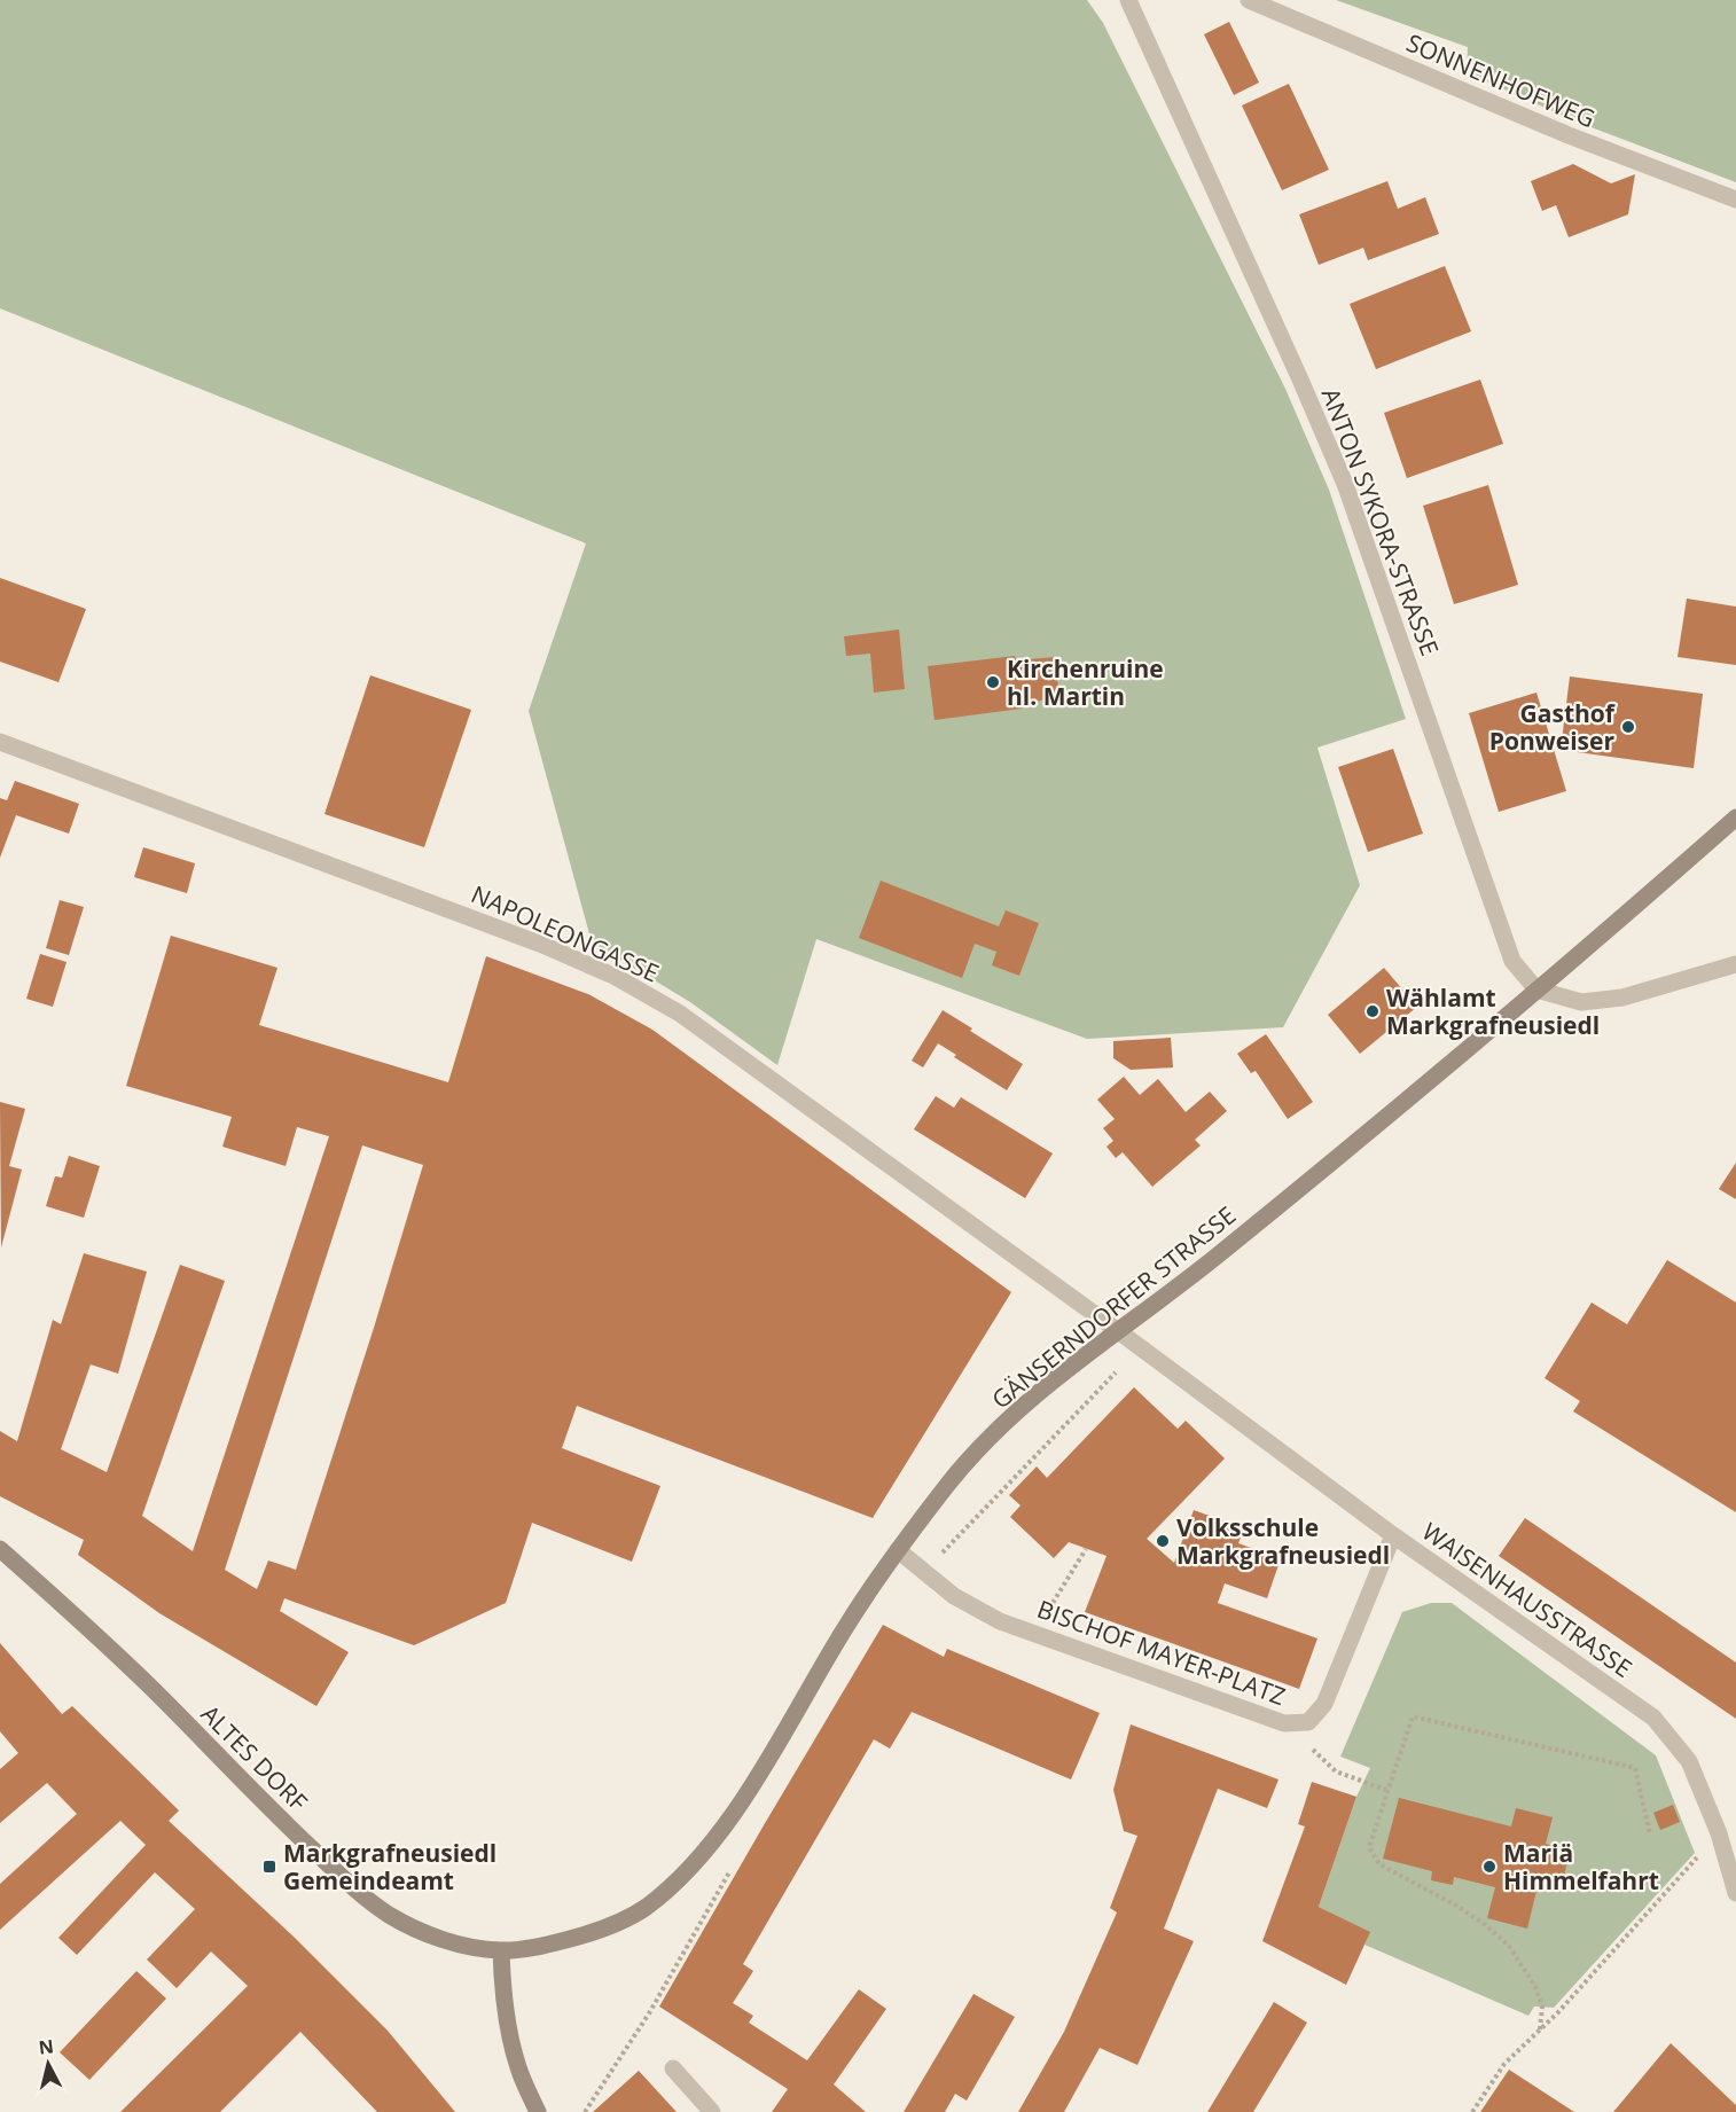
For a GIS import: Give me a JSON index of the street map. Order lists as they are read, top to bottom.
{
  "streets": {
    "main road": ["GÄNSERNDORFER STRASSE", "ALTES DORF"],
    "street": [
      "SONNENHOFWEG",
      "ANTON SYKORA-STRASSE",
      "NAPOLEONGASSE",
      "WAISENHAUSSTRASSE",
      "BISCHOF MAYER-PLATZ"
    ]
  },
  "crossings": [
    ["ANTON SYKORA-STRASSE", "GÄNSERNDORFER STRASSE"],
    ["NAPOLEONGASSE", "GÄNSERNDORFER STRASSE"],
    ["NAPOLEONGASSE", "WAISENHAUSSTRASSE"],
    ["GÄNSERNDORFER STRASSE", "WAISENHAUSSTRASSE"],
    ["GÄNSERNDORFER STRASSE", "BISCHOF MAYER-PLATZ"],
    ["GÄNSERNDORFER STRASSE", "ALTES DORF"],
    ["WAISENHAUSSTRASSE", "BISCHOF MAYER-PLATZ"]
  ],
  "places": {
    "other": [
      "Kirchenruine hl. Martin",
      "Gasthof Ponweiser",
      "Wählamt Markgrafneusiedl",
      "Volksschule Markgrafneusiedl",
      "Mariä Himmelfahrt"
    ],
    "transit": ["Markgrafneusiedl Gemeindeamt"]
  },
  "north": "top"
}
